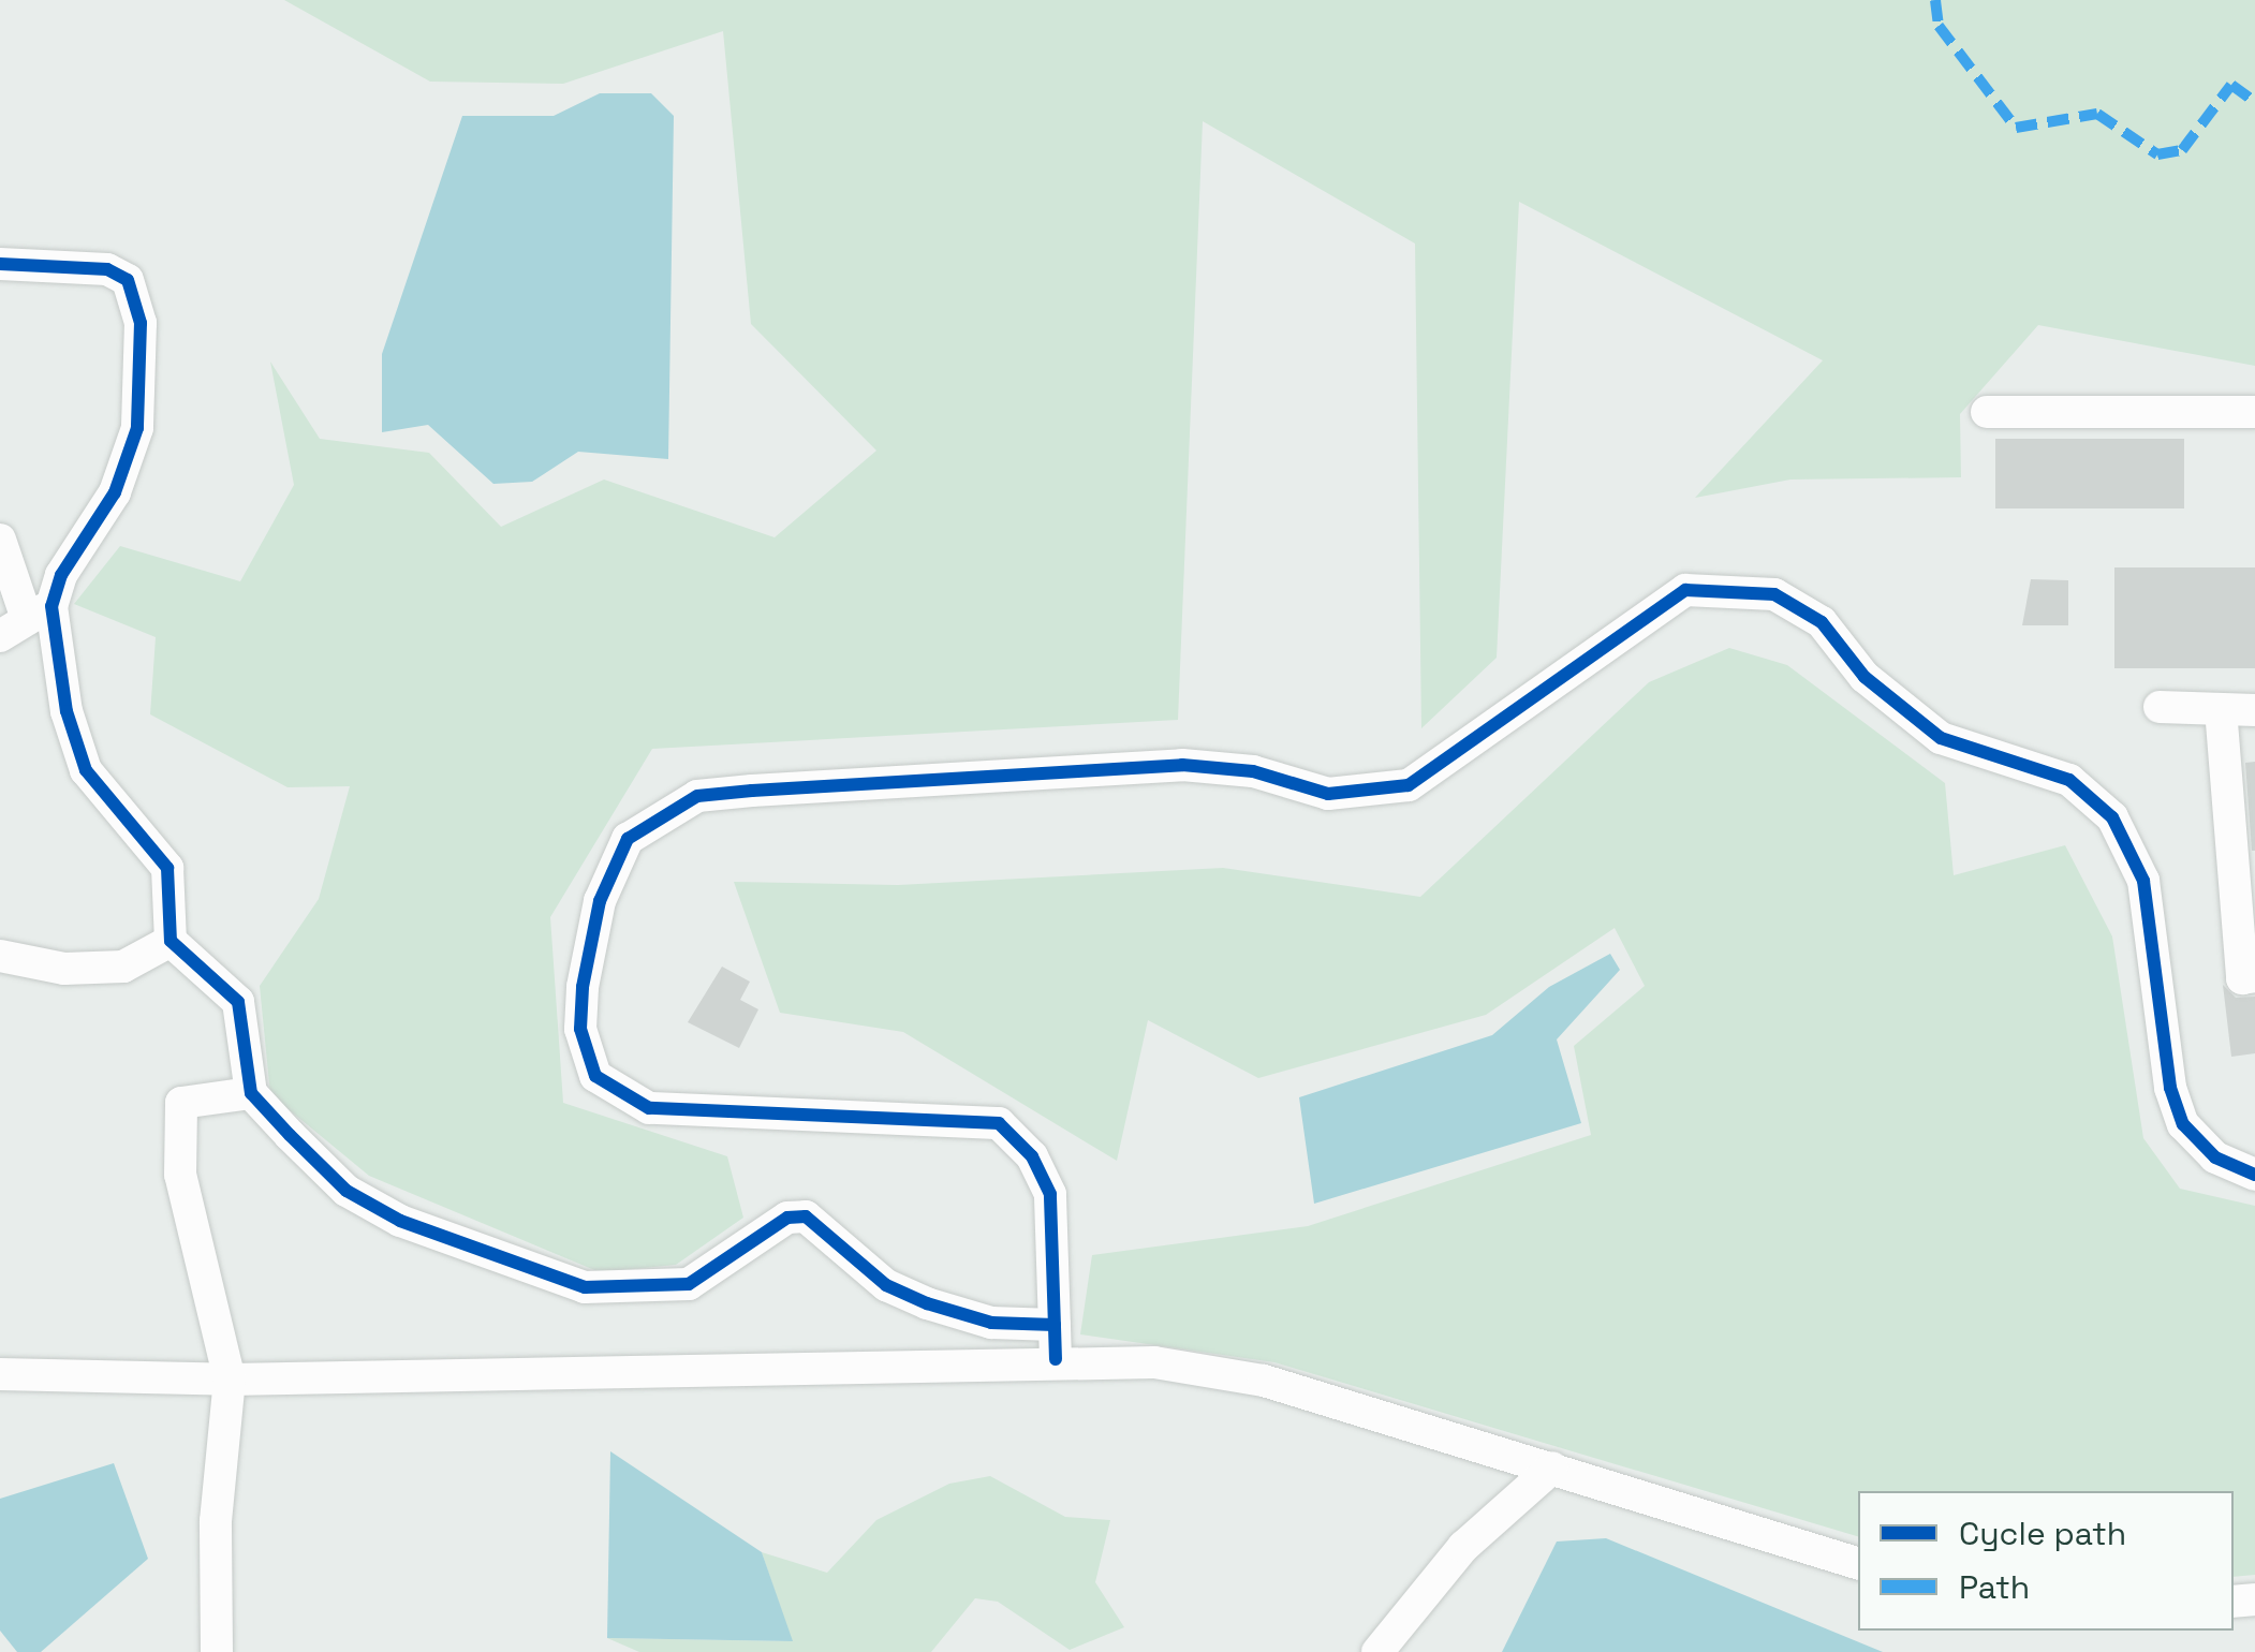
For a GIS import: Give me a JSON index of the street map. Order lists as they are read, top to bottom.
{
  "legend": ["Cycle path", "Path"]
}
